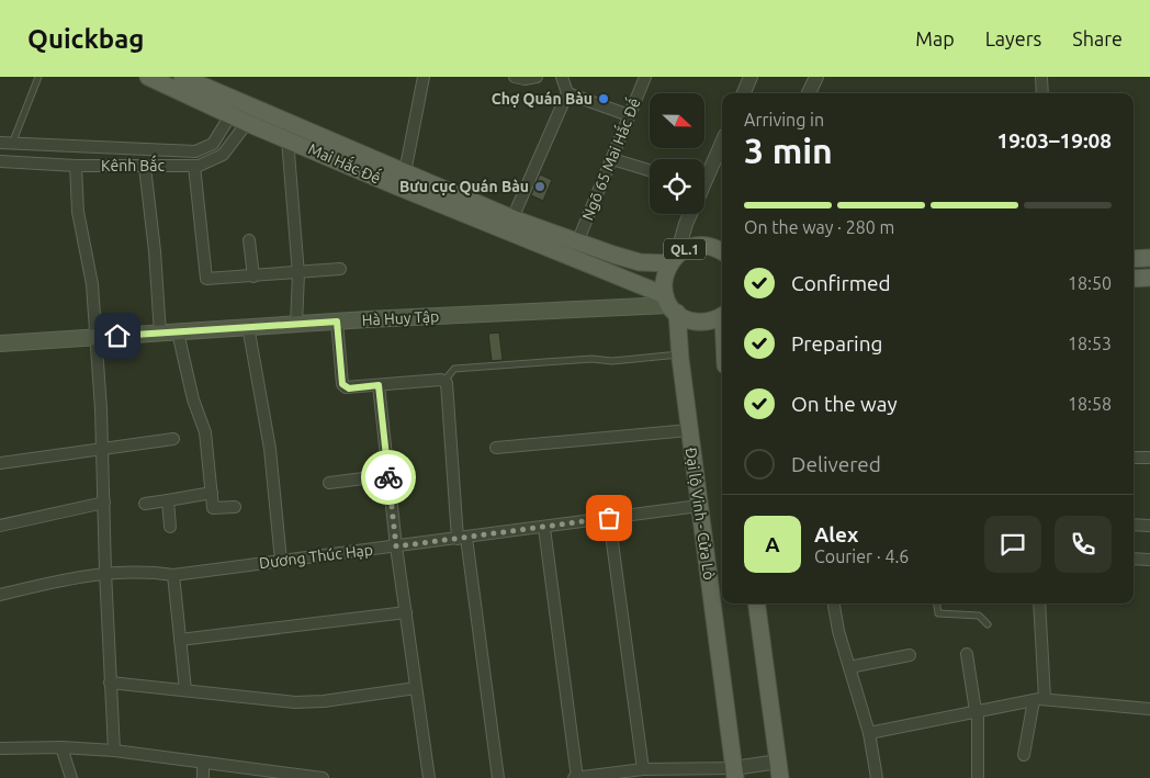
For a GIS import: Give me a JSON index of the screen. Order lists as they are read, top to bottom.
{
  "streets": {
    "main road": [
      "Mai Hắc Đế",
      "QL.1",
      "Hà Huy Tập",
      "Đại lộ Vinh - Cửa Lò"
    ],
    "street": ["Ngõ 65 Mai Hắc Đế", "Kênh Bắc", "Dương Thúc Hạp"]
  },
  "crossings": [
    ["Ngõ 65 Mai Hắc Đế", "Mai Hắc Đế"],
    ["Mai Hắc Đế", "QL.1"],
    ["Mai Hắc Đế", "Hà Huy Tập"],
    ["Mai Hắc Đế", "Đại lộ Vinh - Cửa Lò"],
    ["QL.1", "Hà Huy Tập"],
    ["QL.1", "Đại lộ Vinh - Cửa Lò"],
    ["Hà Huy Tập", "Đại lộ Vinh - Cửa Lò"],
    ["Đại lộ Vinh - Cửa Lò", "Dương Thúc Hạp"]
  ],
  "places": ["Chợ Quán Bàu", "Bưu cục Quán Bàu"],
  "north": "right",
  "page": {
    "header": "Quickbag",
    "nav": ["Map", "Layers", "Share"],
    "heading": ["3 min", "Arriving in", "19:03–19:08"],
    "panel": ["Alex", "Courier · 4.6"],
    "bar": "On the way · 280 m",
    "list": [
      ["Confirmed", "18:50"],
      ["Preparing", "18:53"],
      ["On the way", "18:58"],
      "Delivered"
    ],
    "round": "A"
  }
}
